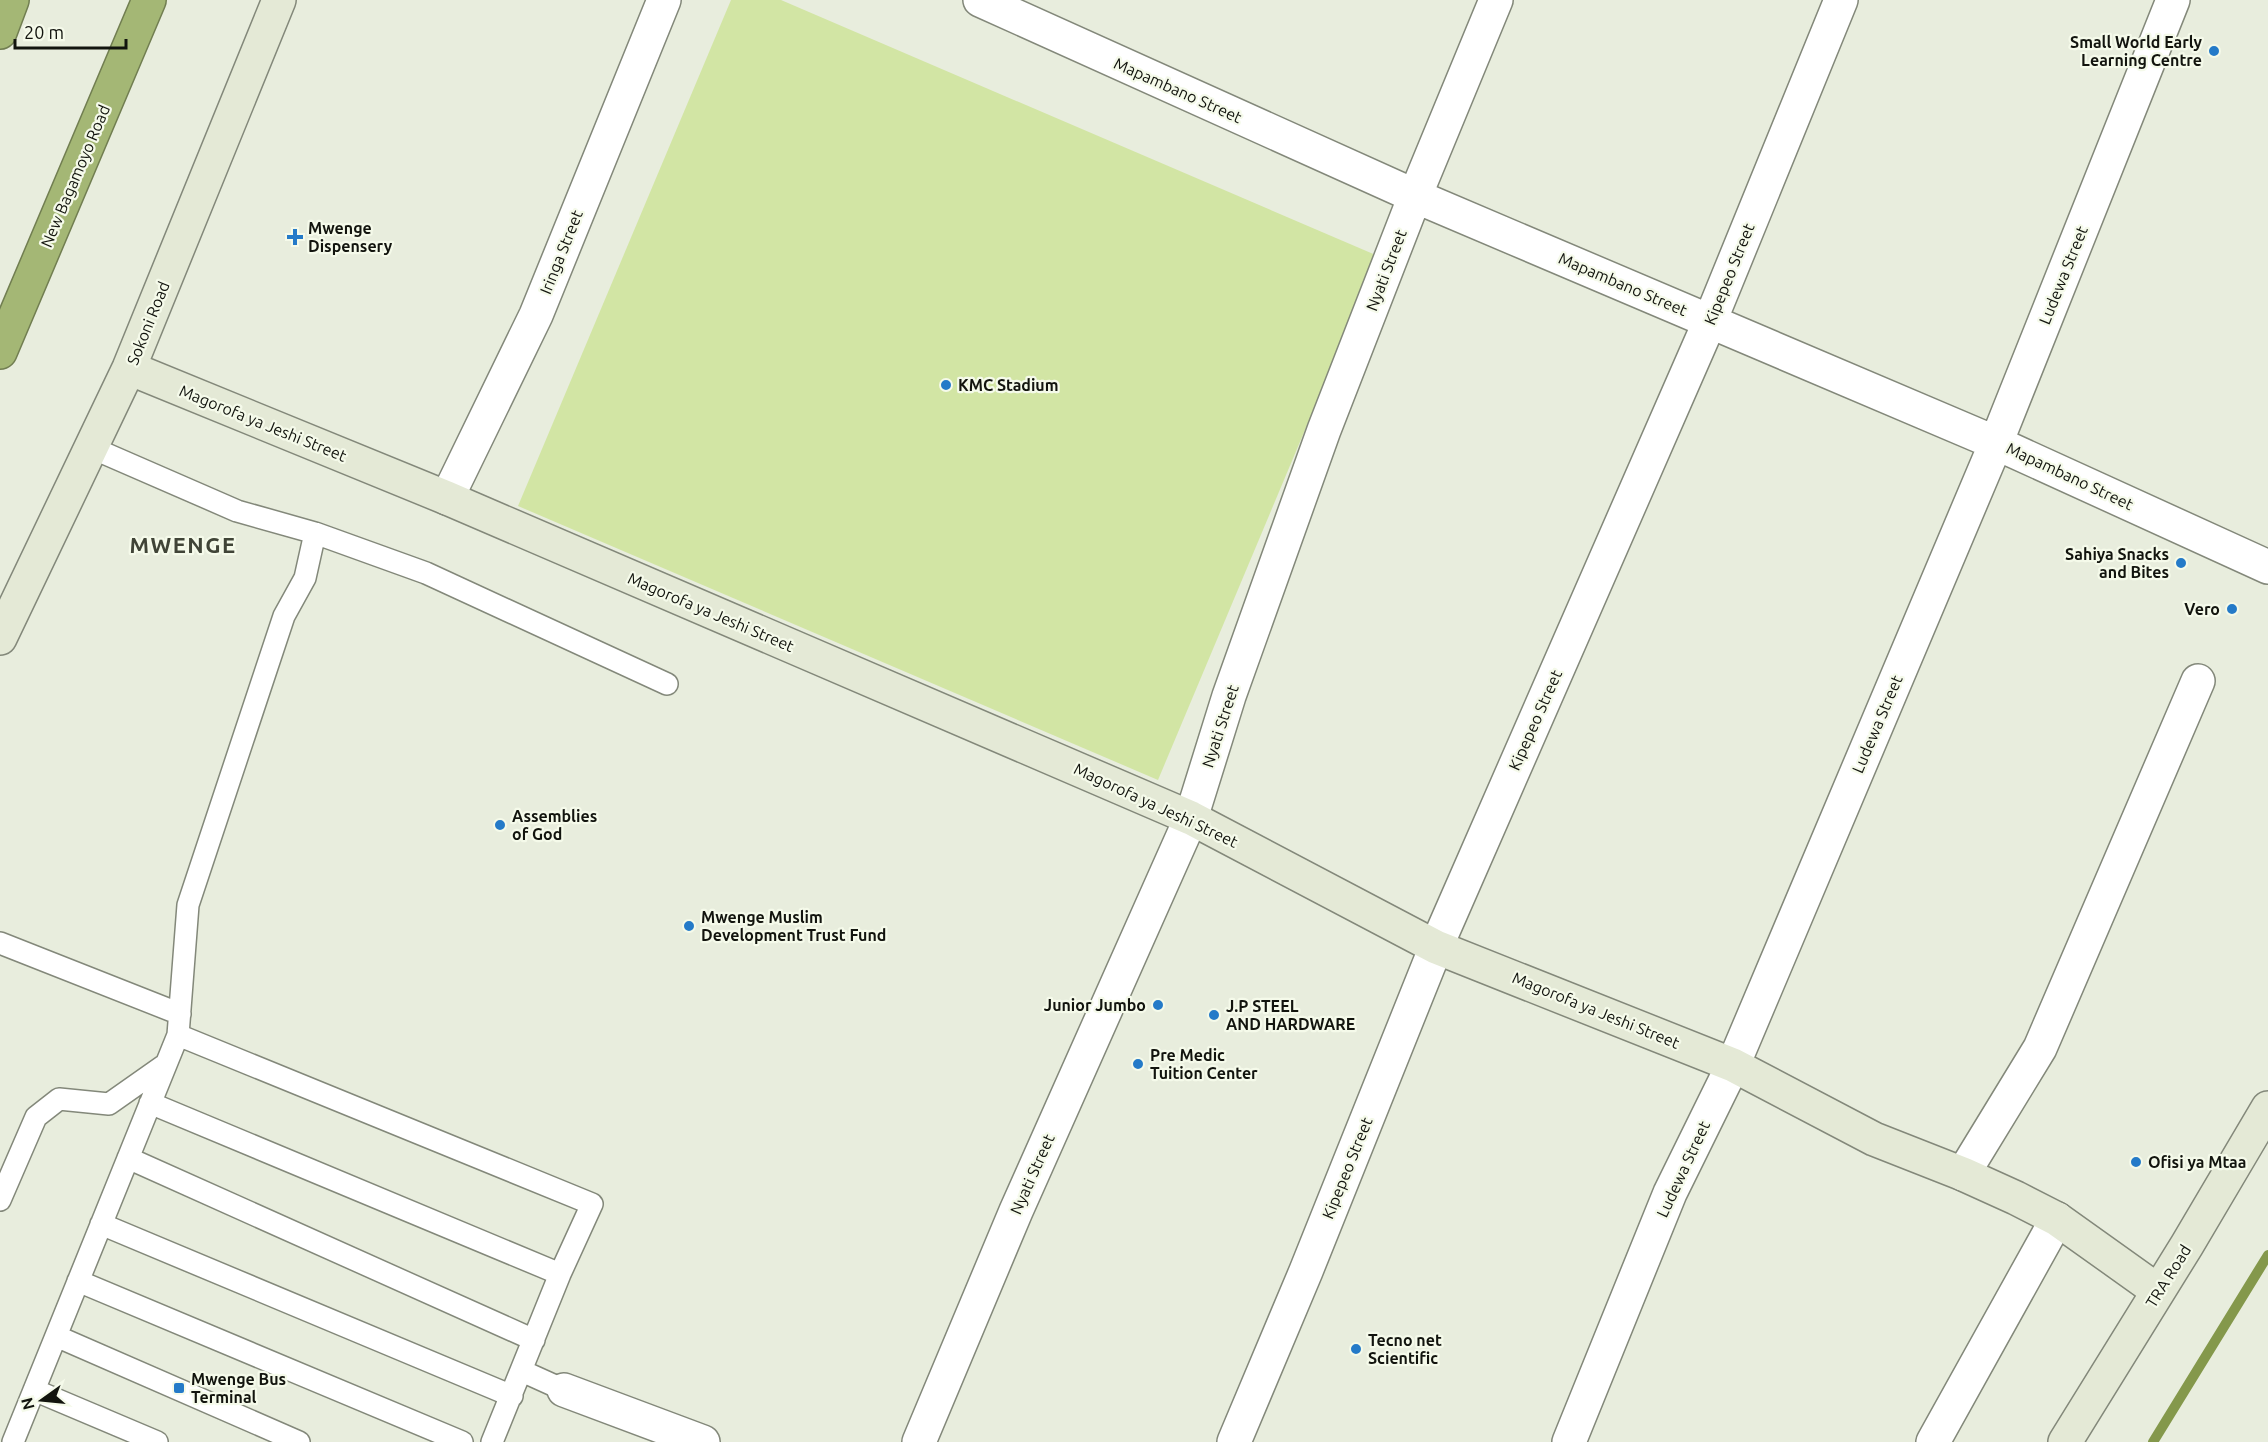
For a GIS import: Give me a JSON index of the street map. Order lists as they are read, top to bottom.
{
  "streets": {
    "highway": ["New Bagamoyo Road"],
    "street": [
      "Mapambano Street",
      "Iringa Street",
      "Nyati Street",
      "Kipepeo Street",
      "Ludewa Street",
      "Sokoni Road",
      "Magorofa ya Jeshi Street",
      "TRA Road"
    ]
  },
  "crossings": [
    ["Mapambano Street", "Nyati Street"],
    ["Mapambano Street", "Kipepeo Street"],
    ["Mapambano Street", "Ludewa Street"],
    ["Iringa Street", "Magorofa ya Jeshi Street"],
    ["Nyati Street", "Magorofa ya Jeshi Street"],
    ["Kipepeo Street", "Magorofa ya Jeshi Street"],
    ["Ludewa Street", "Magorofa ya Jeshi Street"],
    ["Sokoni Road", "Magorofa ya Jeshi Street"],
    ["Magorofa ya Jeshi Street", "TRA Road"]
  ],
  "districts": ["MWENGE"],
  "places": {
    "other": [
      "Small World Early Learning Centre",
      "KMC Stadium",
      "Sahiya Snacks and Bites",
      "Vero",
      "Assemblies of God",
      "Mwenge Muslim Development Trust Fund",
      "Junior Jumbo",
      "J.P STEEL AND HARDWARE",
      "Pre Medic Tuition Center",
      "Ofisi ya Mtaa",
      "Tecno net Scientific"
    ],
    "health": ["Mwenge Dispensery"],
    "transit": ["Mwenge Bus Terminal"]
  },
  "scale_bar": "20 m",
  "north": "left"
}
